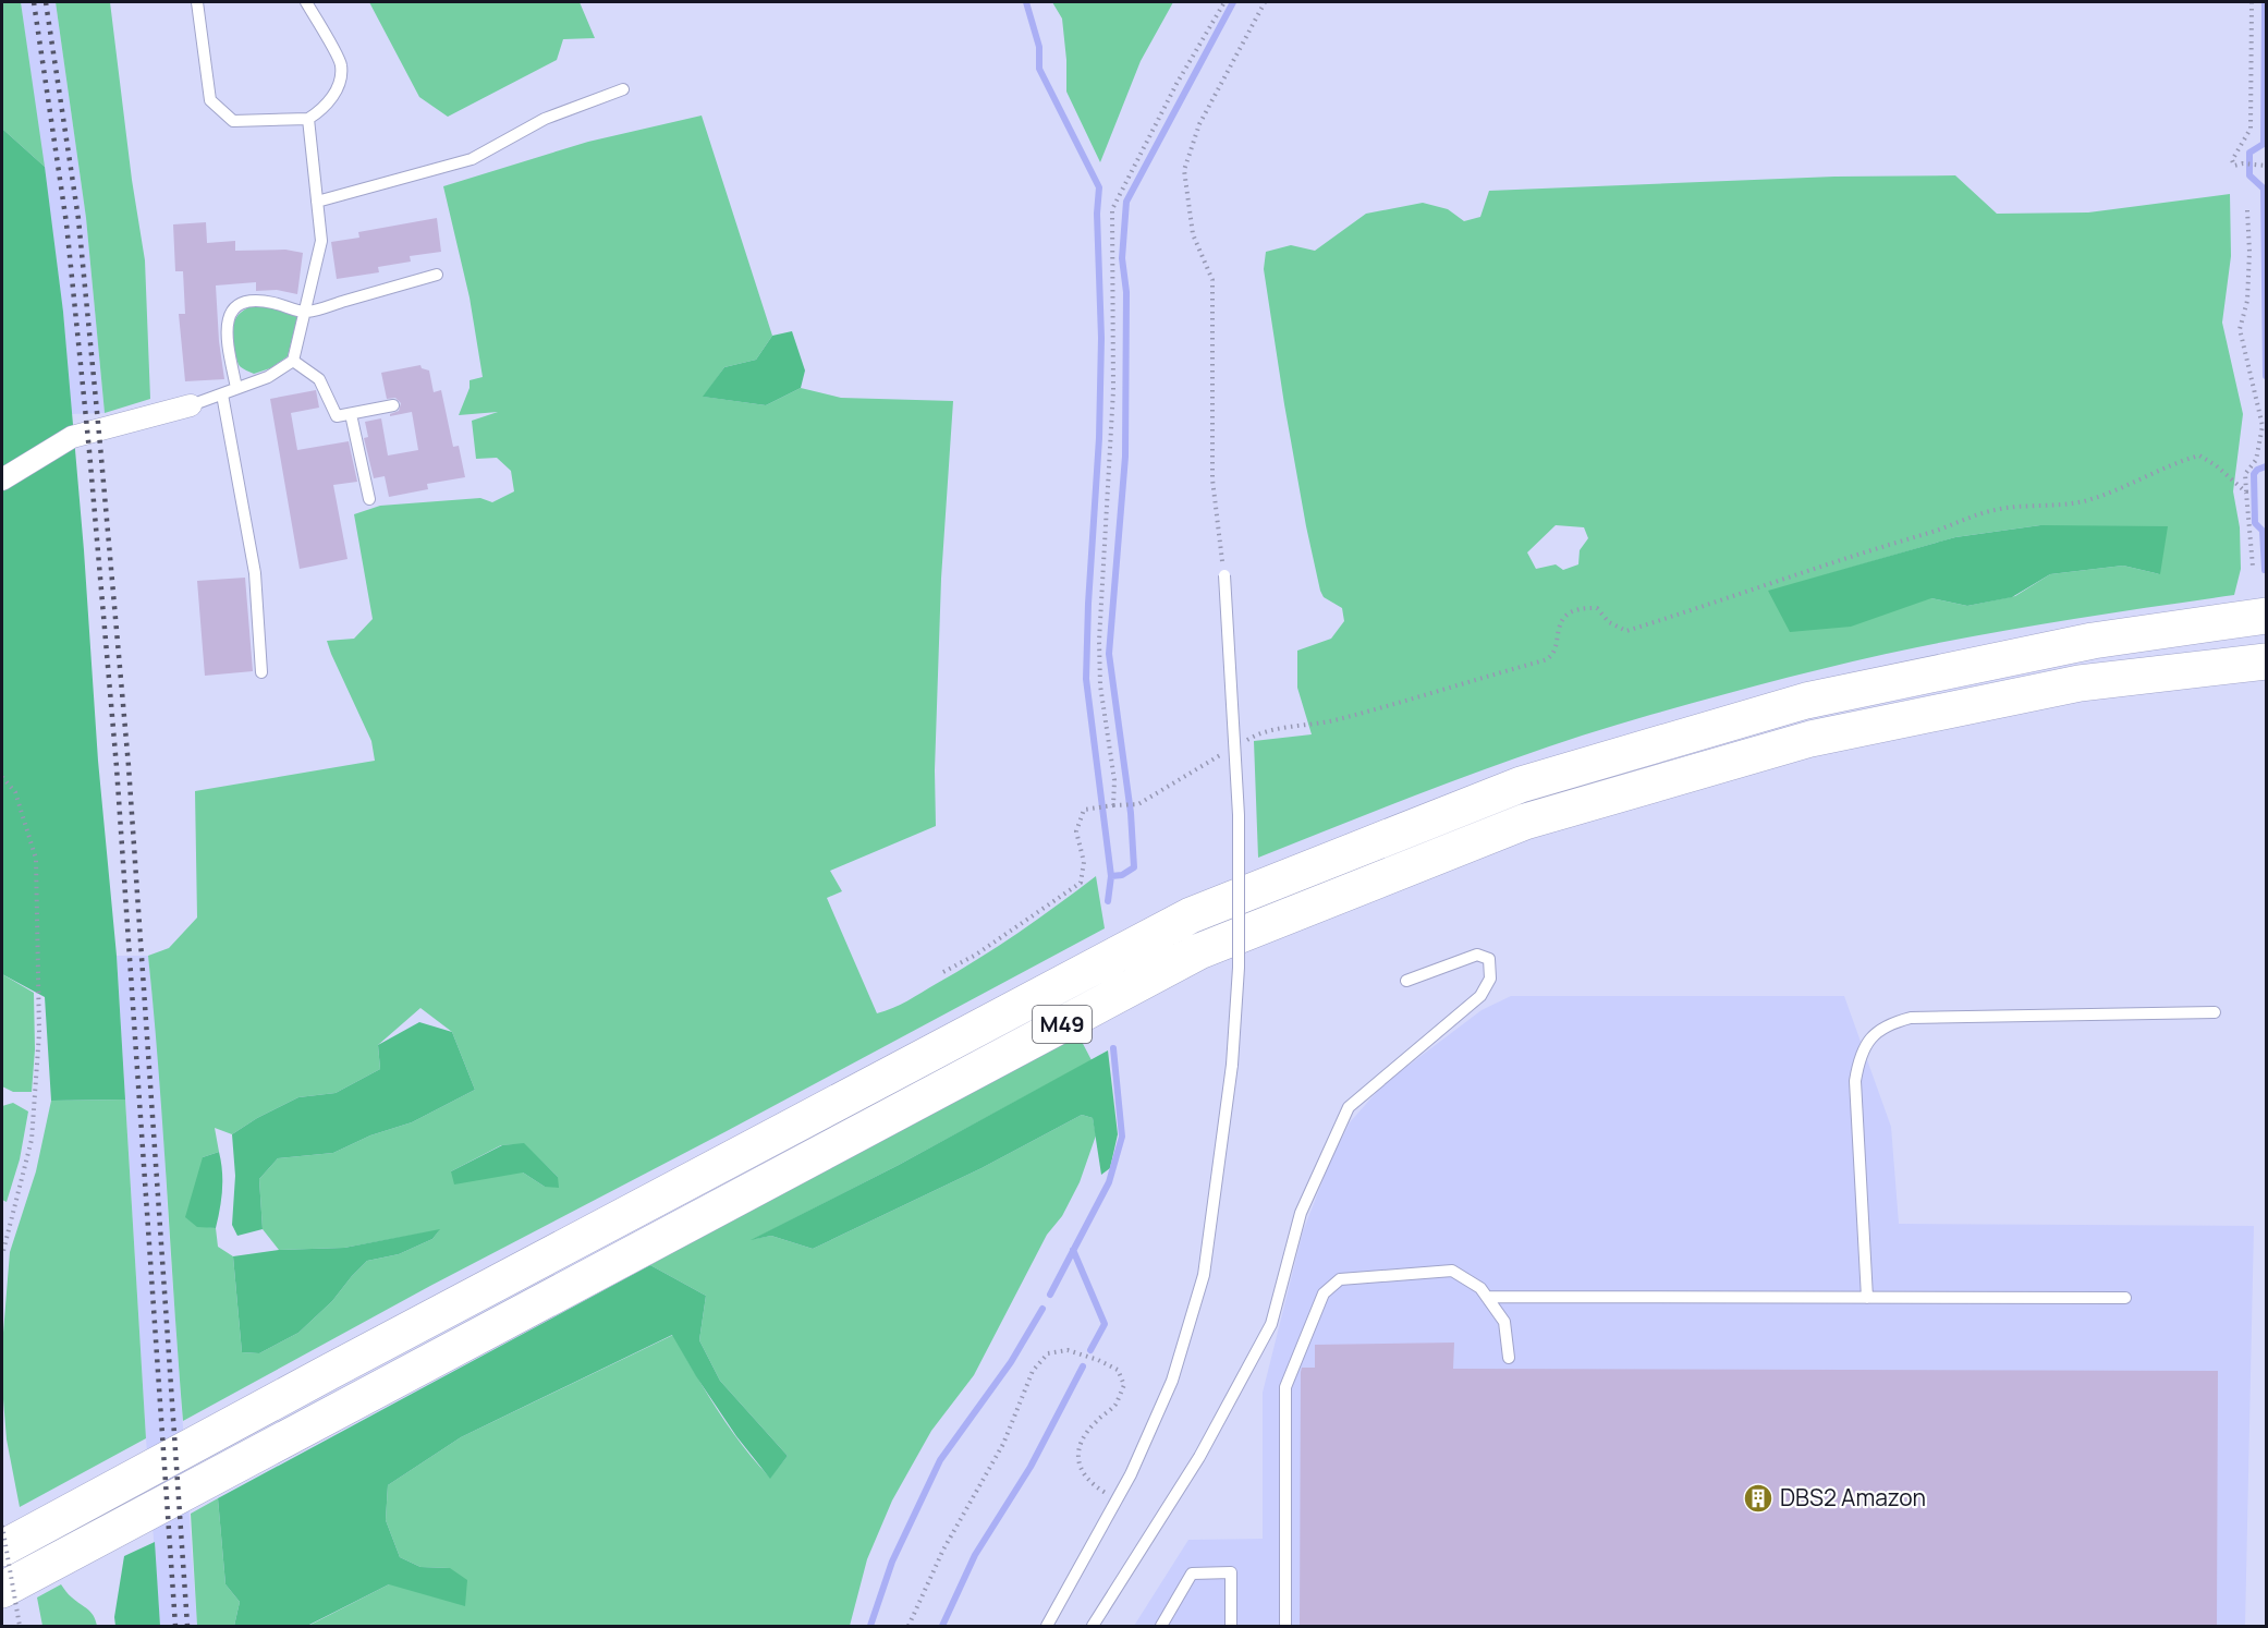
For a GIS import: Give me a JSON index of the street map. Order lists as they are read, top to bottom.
{
  "streets": {
    "highway": ["M49"]
  },
  "places": {
    "building": ["DBS2 Amazon"]
  }
}
